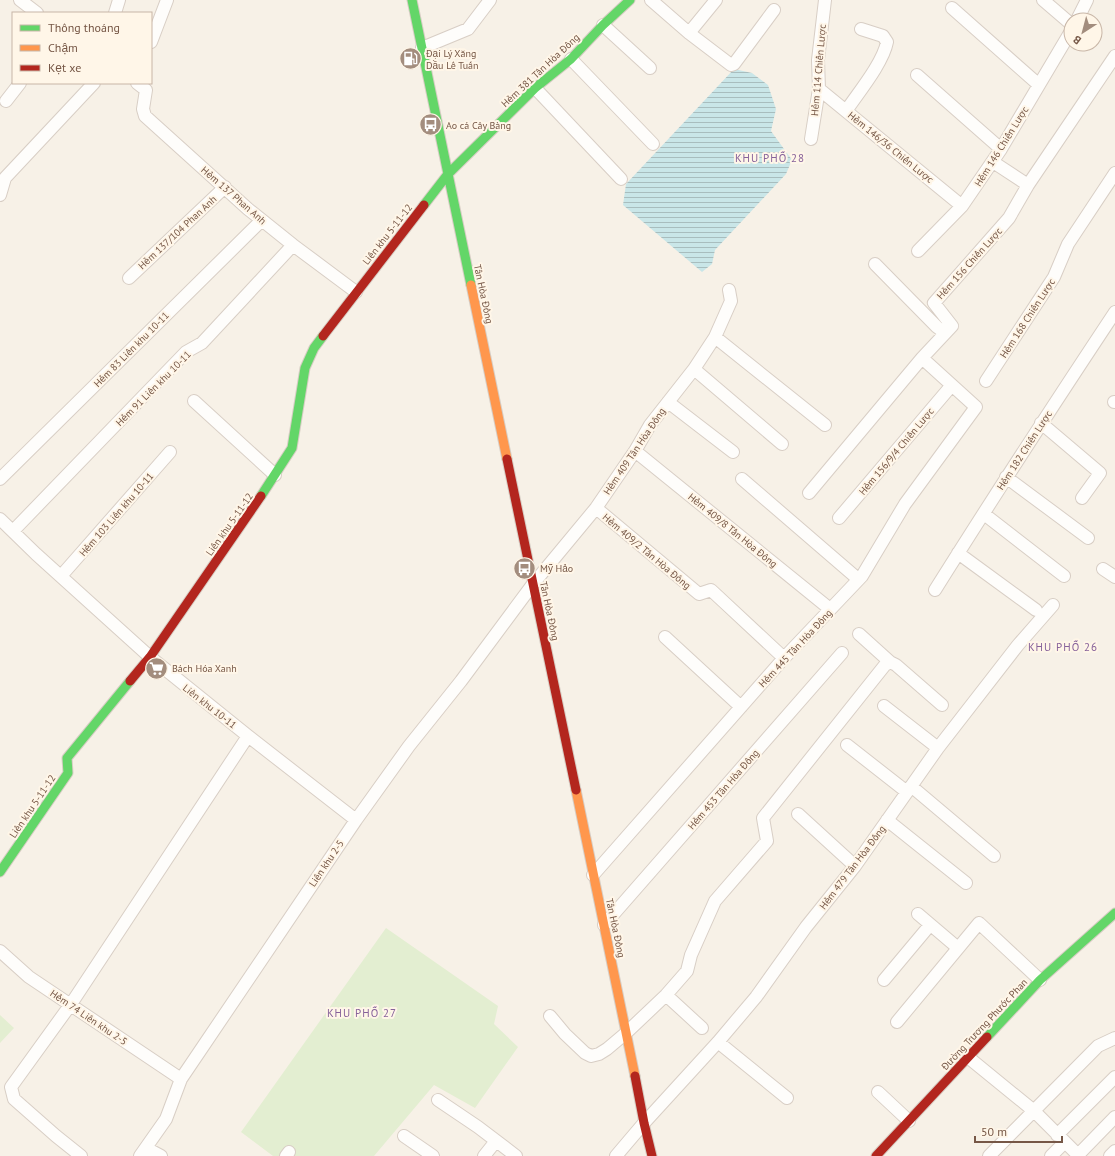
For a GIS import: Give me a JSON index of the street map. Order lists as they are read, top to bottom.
{
  "streets": {
    "street": [
      "Hẻm 381 Tân Hòa Đông",
      "Hẻm 114 Chiến Lược",
      "Hẻm 146 Chiến Lược",
      "Hẻm 146/36 Chiến Lược",
      "Hẻm 137 Phan Anh",
      "Hẻm 137/104 Phan Anh",
      "Liên khu 5-11-12",
      "Hẻm 156 Chiến Lược",
      "Tân Hòa Đông",
      "Hẻm 168 Chiến Lược",
      "Hẻm 83 Liên khu 10-11",
      "Hẻm 91 Liên khu 10-11",
      "Hẻm 182 Chiến Lược",
      "Hẻm 409 Tân Hòa Đông",
      "Hẻm 156/9/4 Chiến Lược",
      "Hẻm 103 Liên khu 10-11",
      "Hẻm 409/8 Tân Hòa Đông",
      "Hẻm 409/2 Tân Hòa Đông",
      "Hẻm 445 Tân Hòa Đông",
      "Liên khu 10-11",
      "Hẻm 453 Tân Hòa Đông",
      "Liên khu 2-5",
      "Hẻm 479 Tân Hòa Đông",
      "Hẻm 74 Liên khu 2-5",
      "Đường Trương Phước Phan"
    ]
  },
  "crossings": [
    ["Hẻm 381 Tân Hòa Đông", "Liên khu 5-11-12"],
    ["Hẻm 381 Tân Hòa Đông", "Tân Hòa Đông"],
    ["Hẻm 114 Chiến Lược", "Hẻm 146/36 Chiến Lược"],
    ["Hẻm 146 Chiến Lược", "Hẻm 146/36 Chiến Lược"],
    ["Hẻm 137 Phan Anh", "Hẻm 137/104 Phan Anh"],
    ["Hẻm 137 Phan Anh", "Liên khu 5-11-12"],
    ["Hẻm 137 Phan Anh", "Hẻm 83 Liên khu 10-11"],
    ["Hẻm 137 Phan Anh", "Hẻm 91 Liên khu 10-11"],
    ["Liên khu 5-11-12", "Tân Hòa Đông"],
    ["Liên khu 5-11-12", "Liên khu 10-11"],
    ["Tân Hòa Đông", "Hẻm 409 Tân Hòa Đông"],
    ["Tân Hòa Đông", "Hẻm 445 Tân Hòa Đông"],
    ["Tân Hòa Đông", "Hẻm 453 Tân Hòa Đông"],
    ["Tân Hòa Đông", "Liên khu 2-5"],
    ["Tân Hòa Đông", "Hẻm 479 Tân Hòa Đông"],
    ["Hẻm 91 Liên khu 10-11", "Liên khu 10-11"],
    ["Hẻm 409 Tân Hòa Đông", "Hẻm 409/8 Tân Hòa Đông"],
    ["Hẻm 409 Tân Hòa Đông", "Hẻm 409/2 Tân Hòa Đông"],
    ["Hẻm 409 Tân Hòa Đông", "Liên khu 2-5"],
    ["Hẻm 156/9/4 Chiến Lược", "Hẻm 445 Tân Hòa Đông"],
    ["Hẻm 103 Liên khu 10-11", "Liên khu 10-11"],
    ["Hẻm 409/8 Tân Hòa Đông", "Hẻm 445 Tân Hòa Đông"],
    ["Hẻm 409/2 Tân Hòa Đông", "Hẻm 445 Tân Hòa Đông"],
    ["Liên khu 10-11", "Liên khu 2-5"],
    ["Liên khu 2-5", "Hẻm 74 Liên khu 2-5"]
  ],
  "districts": ["KHU PHỐ 28", "KHU PHỐ 26", "KHU PHỐ 27"],
  "places": {
    "fuel station": ["Đại Lý Xăng Dầu Lê Tuấn"],
    "bus stop": ["Ao cá Cây Bàng", "Mỹ Hảo"],
    "supermarket": ["Bách Hóa Xanh"]
  },
  "legend": ["Thông thoáng", "Chậm", "Kẹt xe"],
  "scale_bar": "50 m",
  "north": "bottom left"
}
